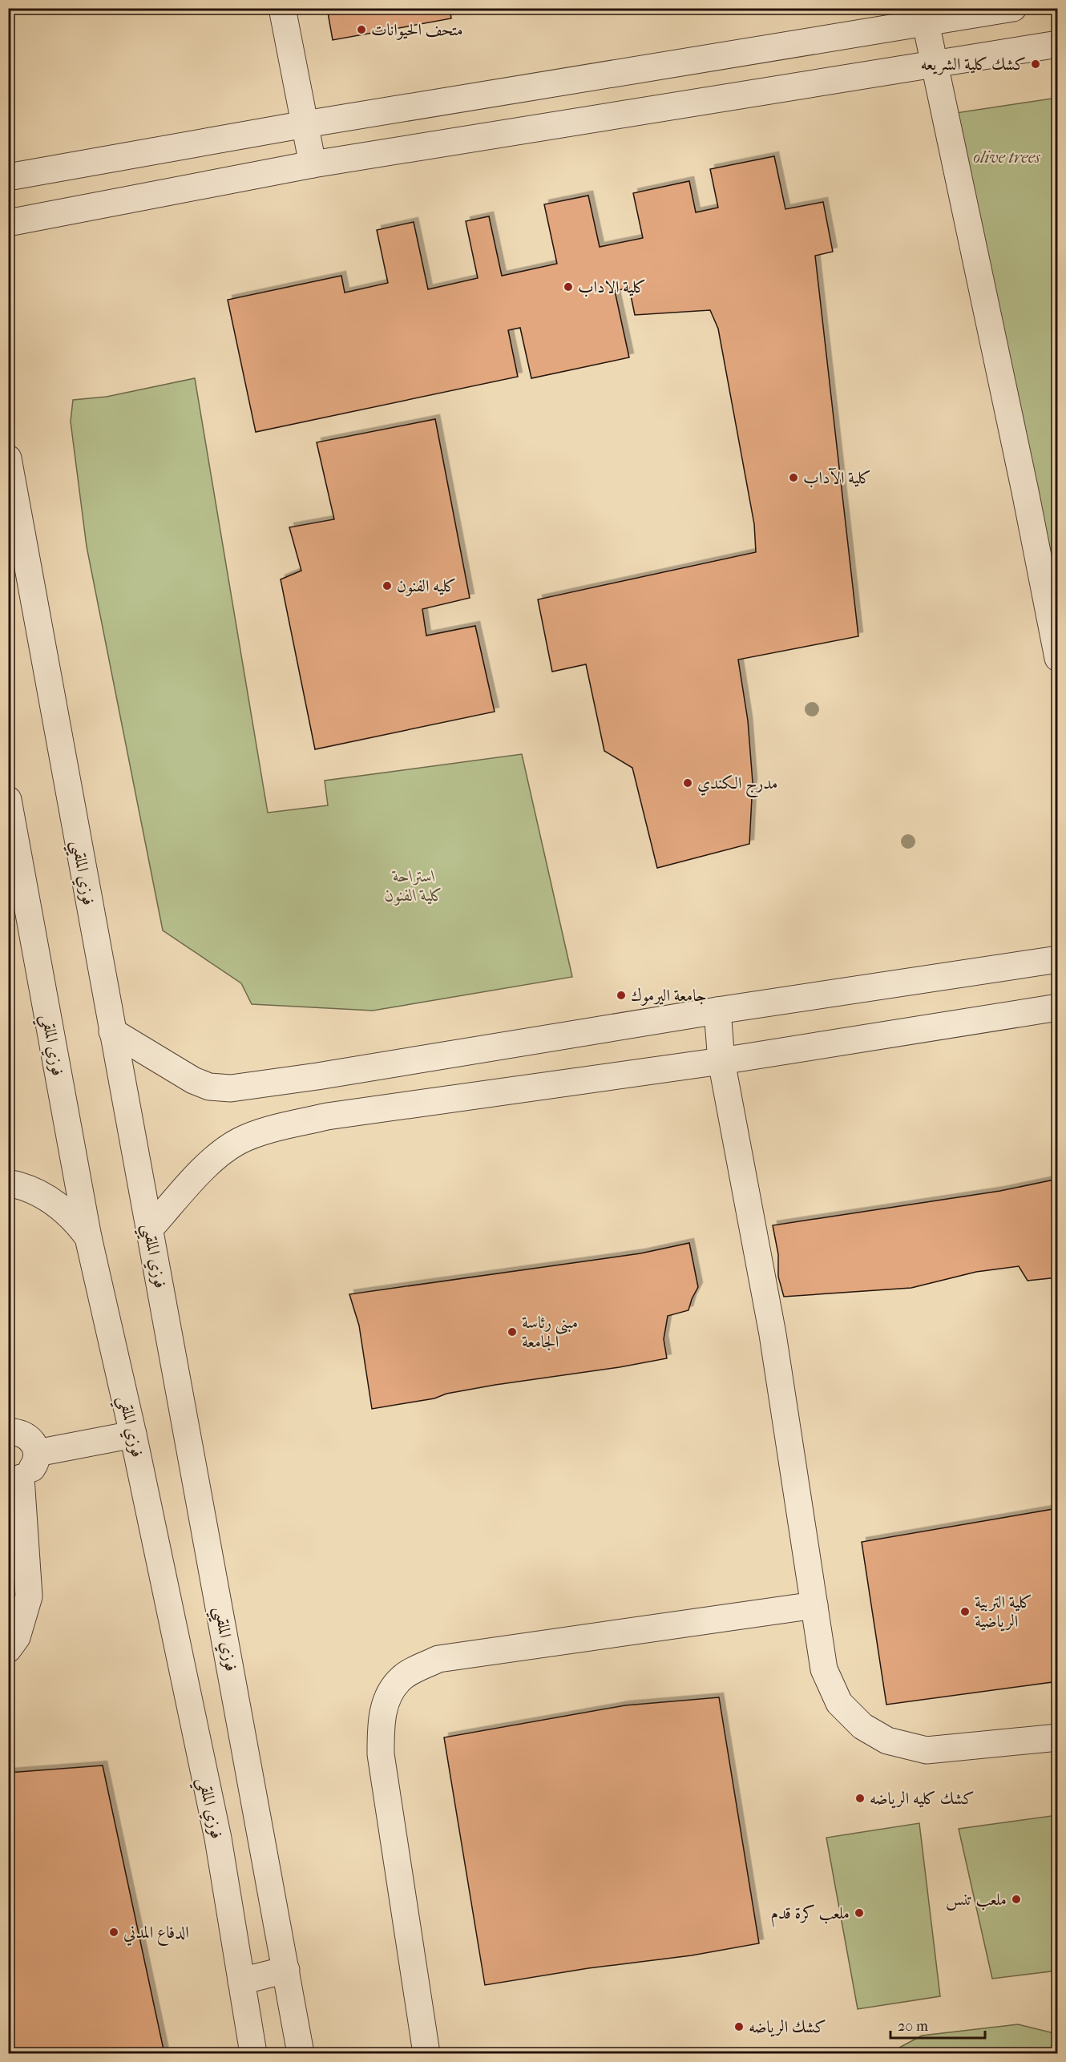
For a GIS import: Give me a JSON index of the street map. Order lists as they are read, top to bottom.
{
  "streets": {
    "street": ["فوزي الملقيي", "فوزي الملقي"]
  },
  "parks": ["olive trees", "استراحة كلية الفنون"],
  "places": [
    "متحف الحيوانات",
    "كشك كلية الشريعه",
    "كلية الاداب",
    "كلية الآداب",
    "كليه الفنون",
    "مدرج الكندي",
    "جامعة اليرموك",
    "مبنى رئاسة الجامعة",
    "كلية التربية الرياضية",
    "كشك كليه الرياضه",
    "ملعب تنس",
    "ملعب كرة قدم",
    "الدفاع المدني",
    "كشك الرياضه"
  ],
  "scale_bar": "20 m"
}
